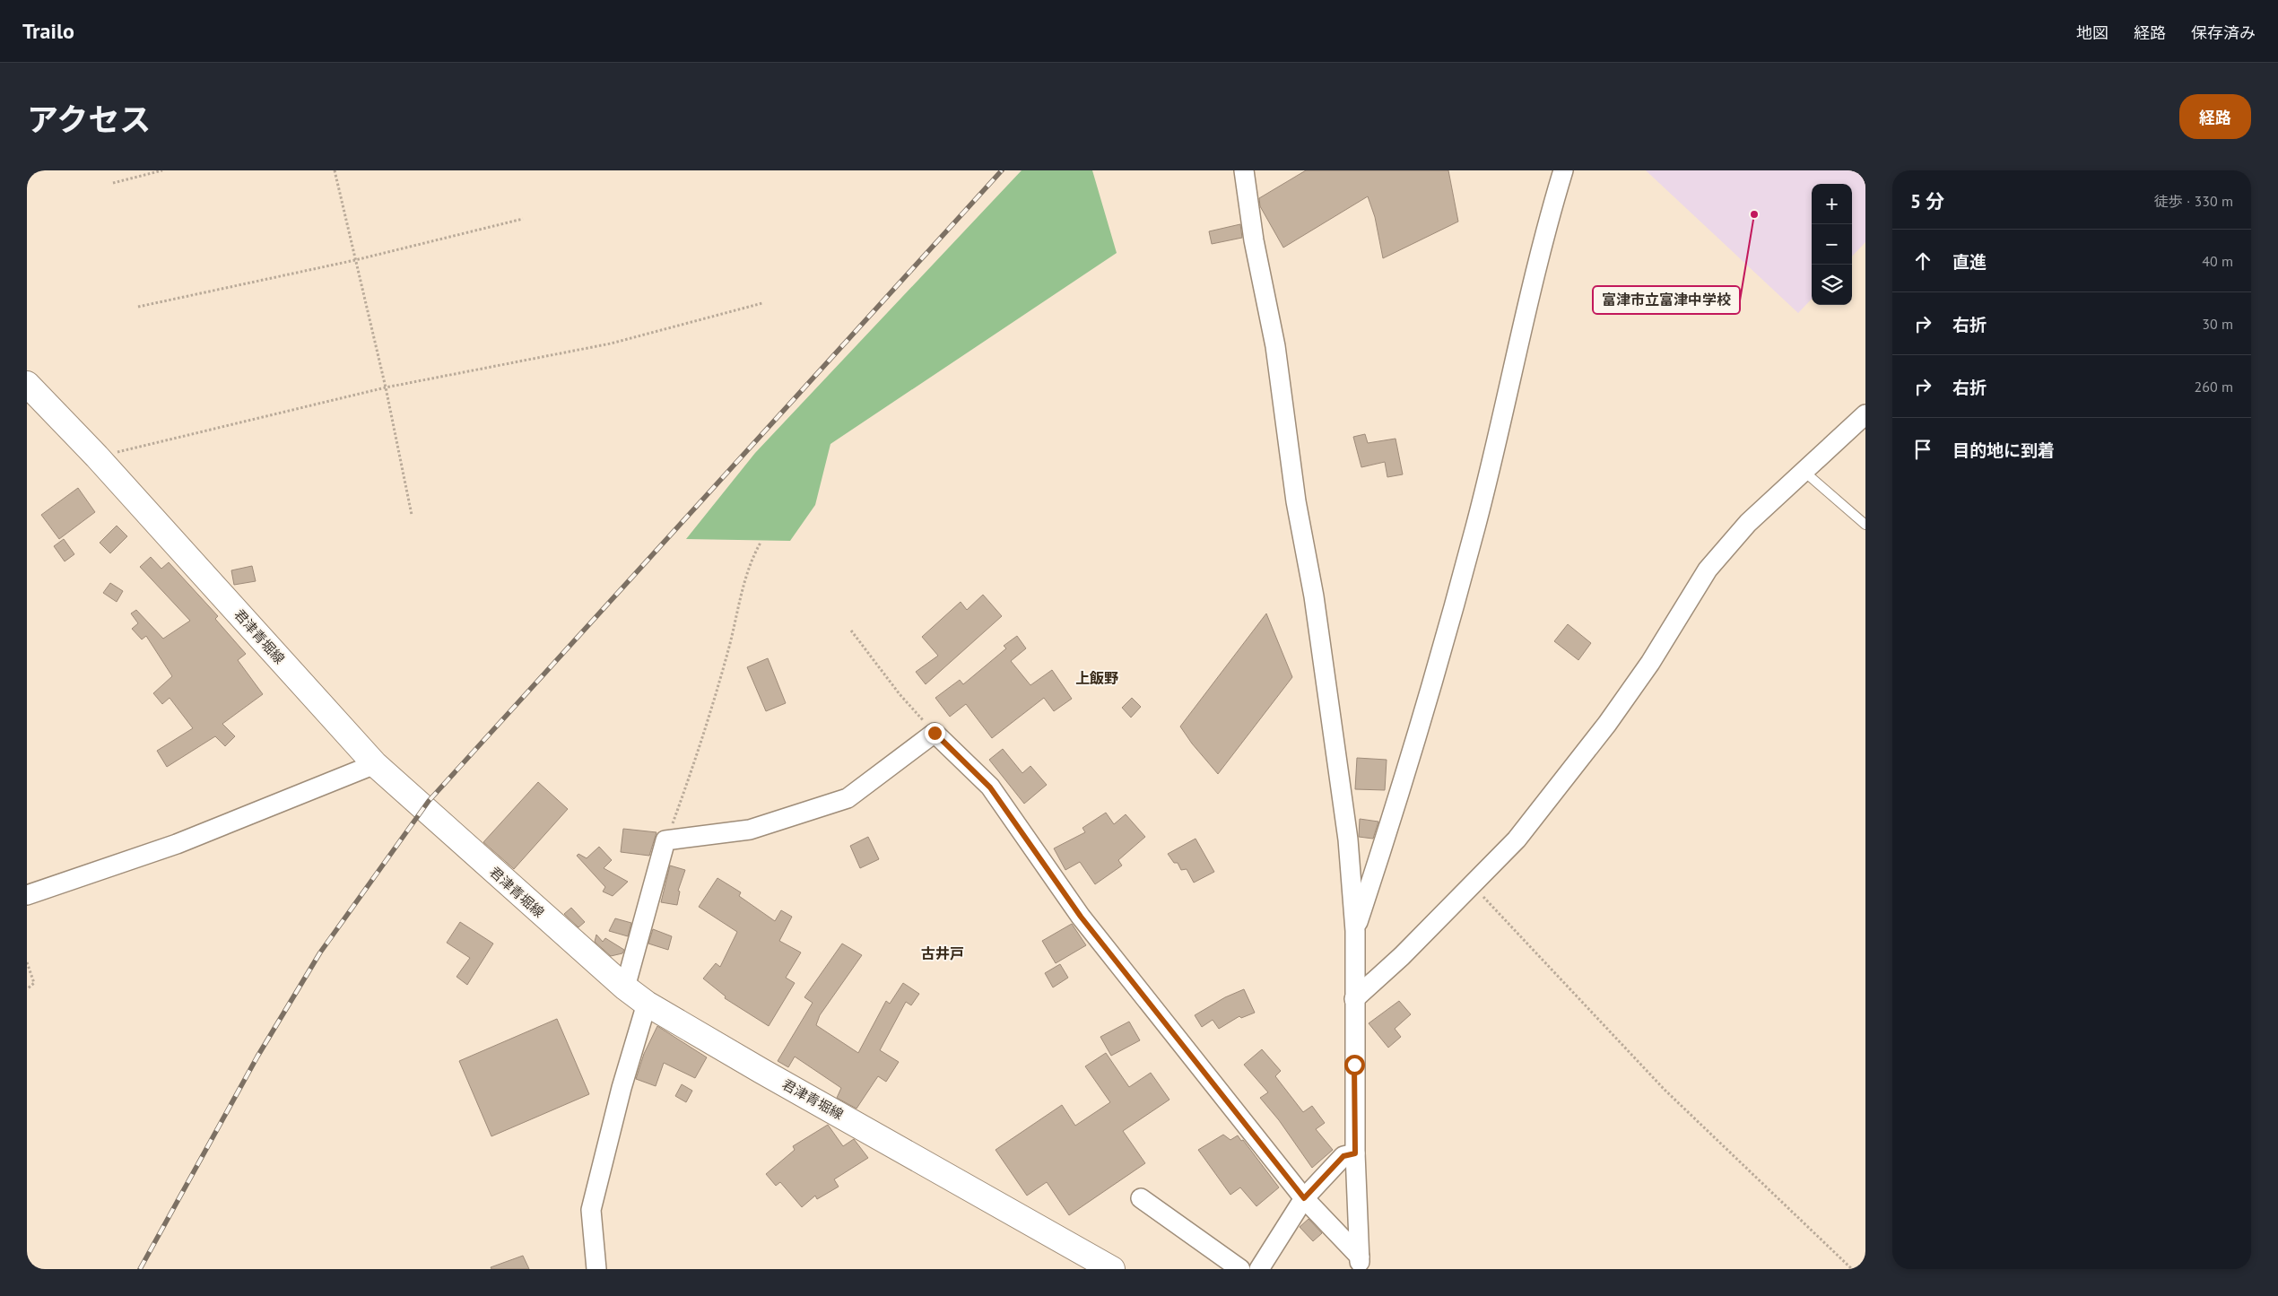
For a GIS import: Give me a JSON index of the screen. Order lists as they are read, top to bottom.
{
  "streets": {
    "main road": ["君津青堀線"]
  },
  "districts": ["上飯野", "古井戸"],
  "places": ["富津市立富津中学校"],
  "page": {
    "header": "Trailo",
    "nav": ["地図", "経路", "保存済み"],
    "title": "アクセス",
    "buttons": "経路",
    "heading": ["5 分", "徒歩 · 330 m"],
    "map_buttons": ["+", "−"],
    "list": [
      ["直進", "40 m"],
      ["右折", "30 m"],
      ["右折", "260 m"],
      "目的地に到着"
    ]
  }
}
